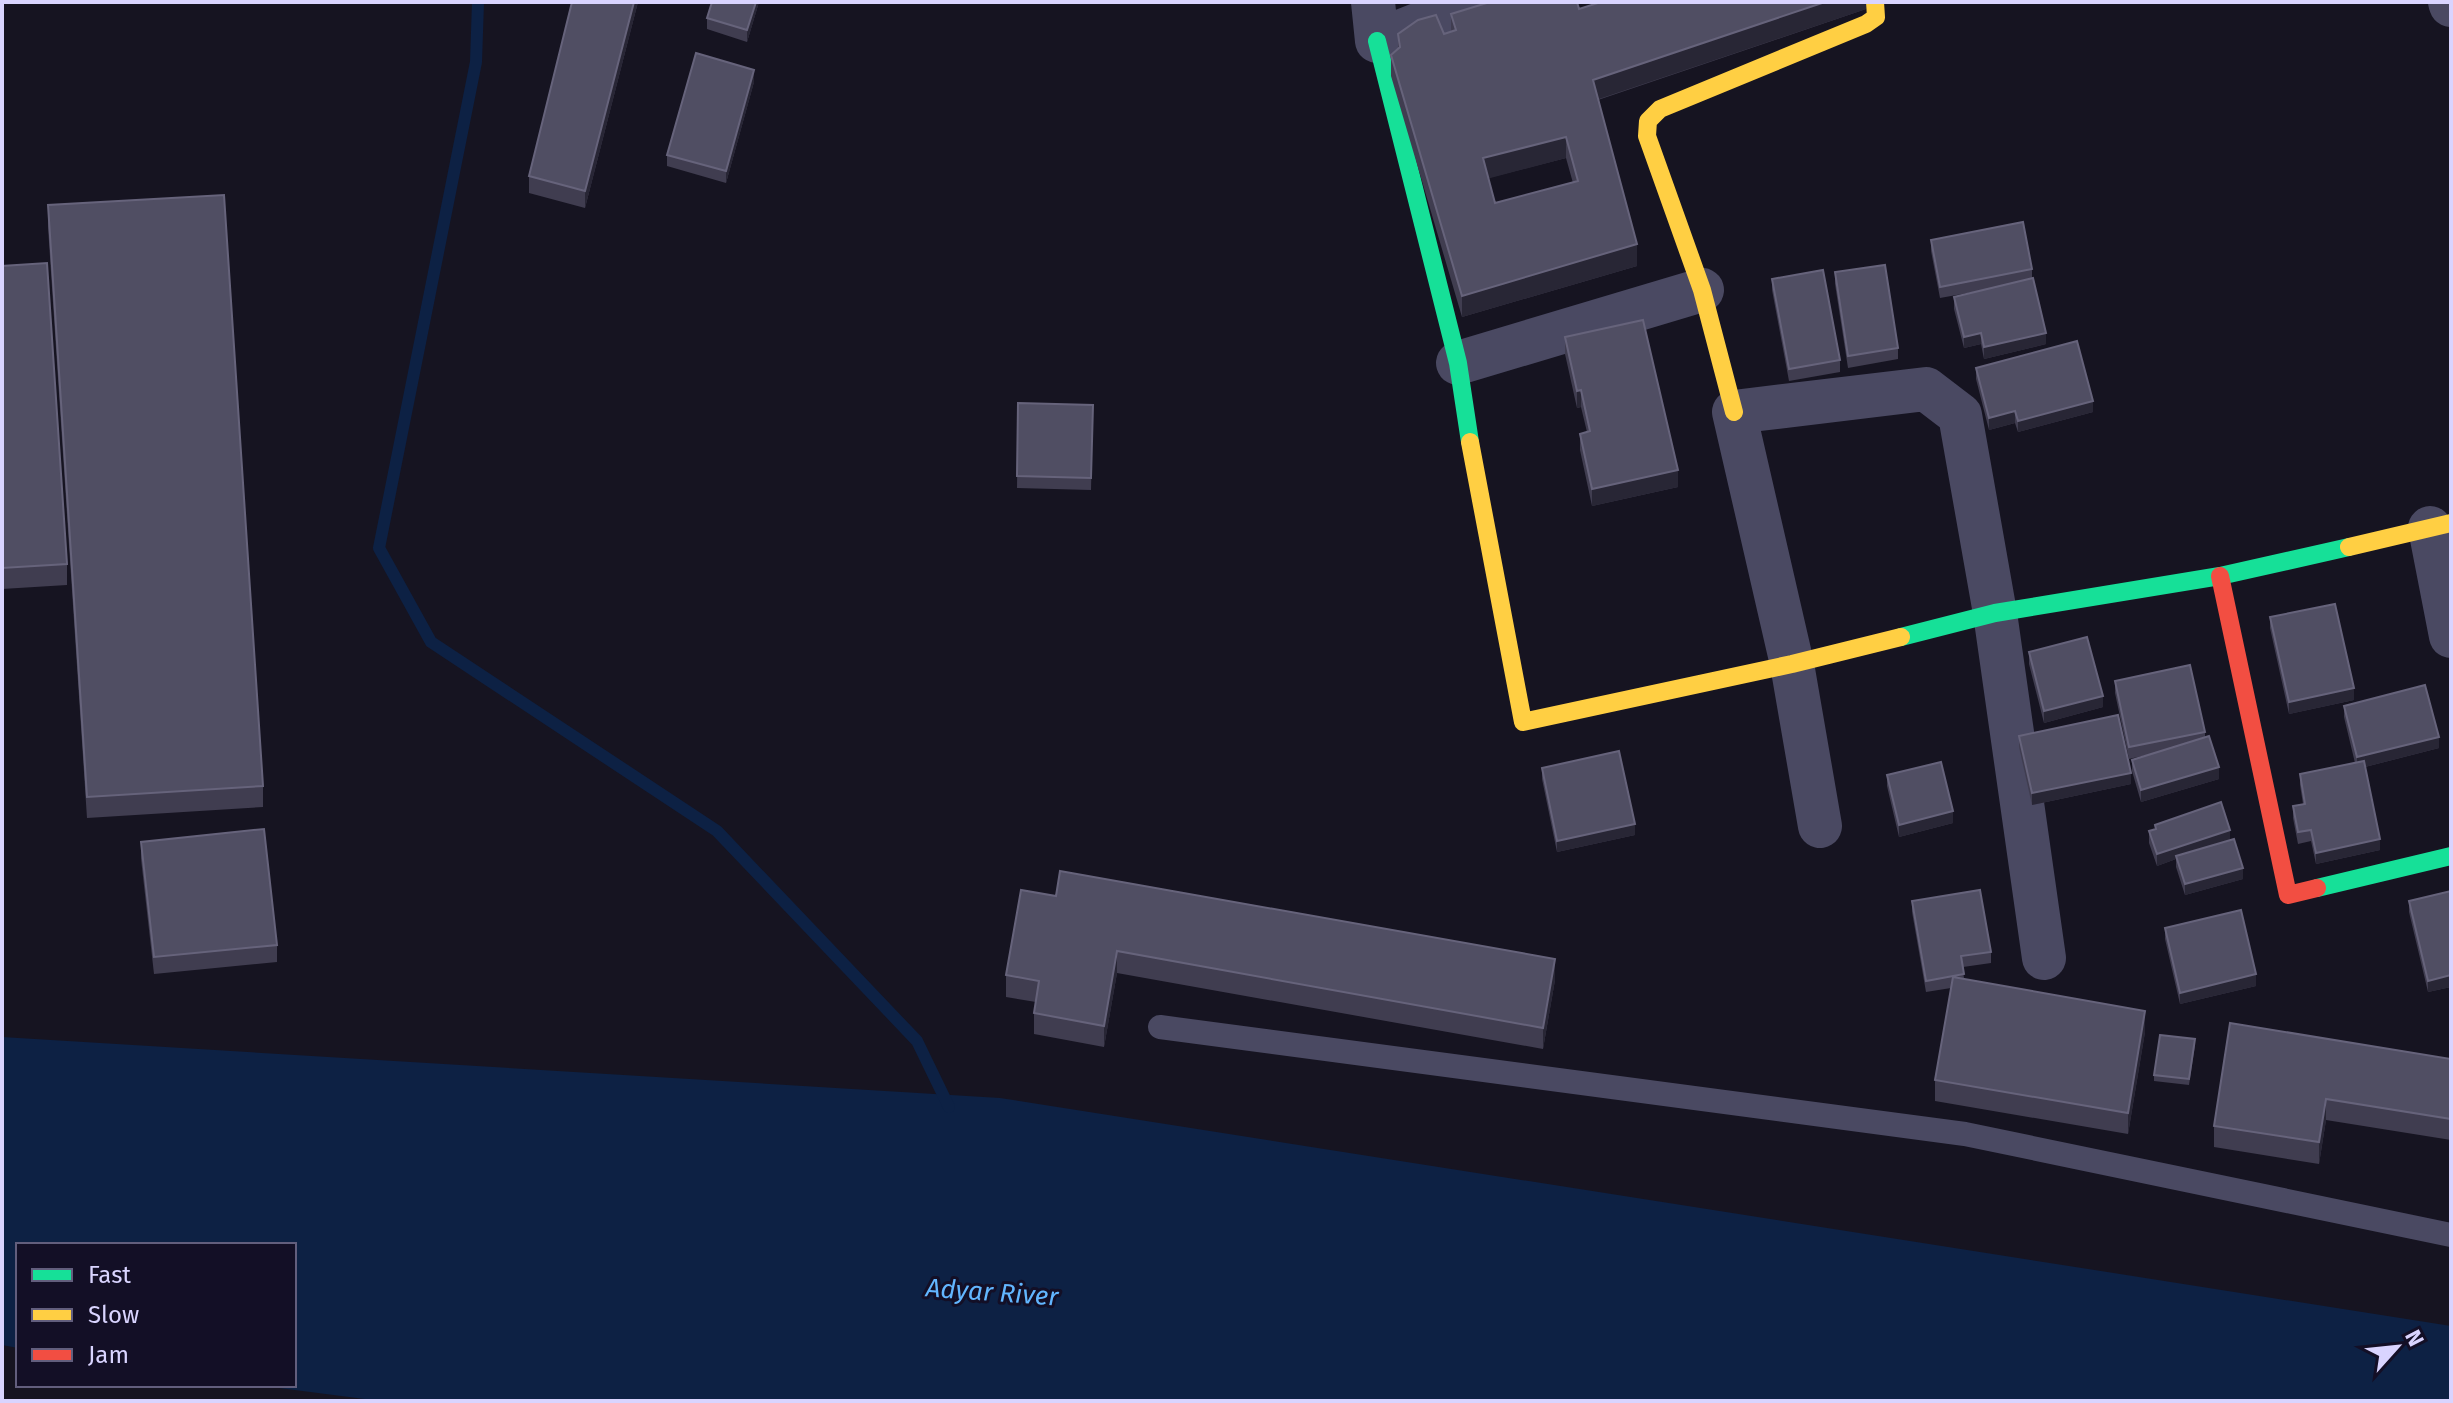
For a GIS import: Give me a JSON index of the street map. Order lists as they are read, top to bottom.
{
  "water": ["Adyar River"],
  "legend": ["Fast", "Slow", "Jam"],
  "north": "top right"
}
